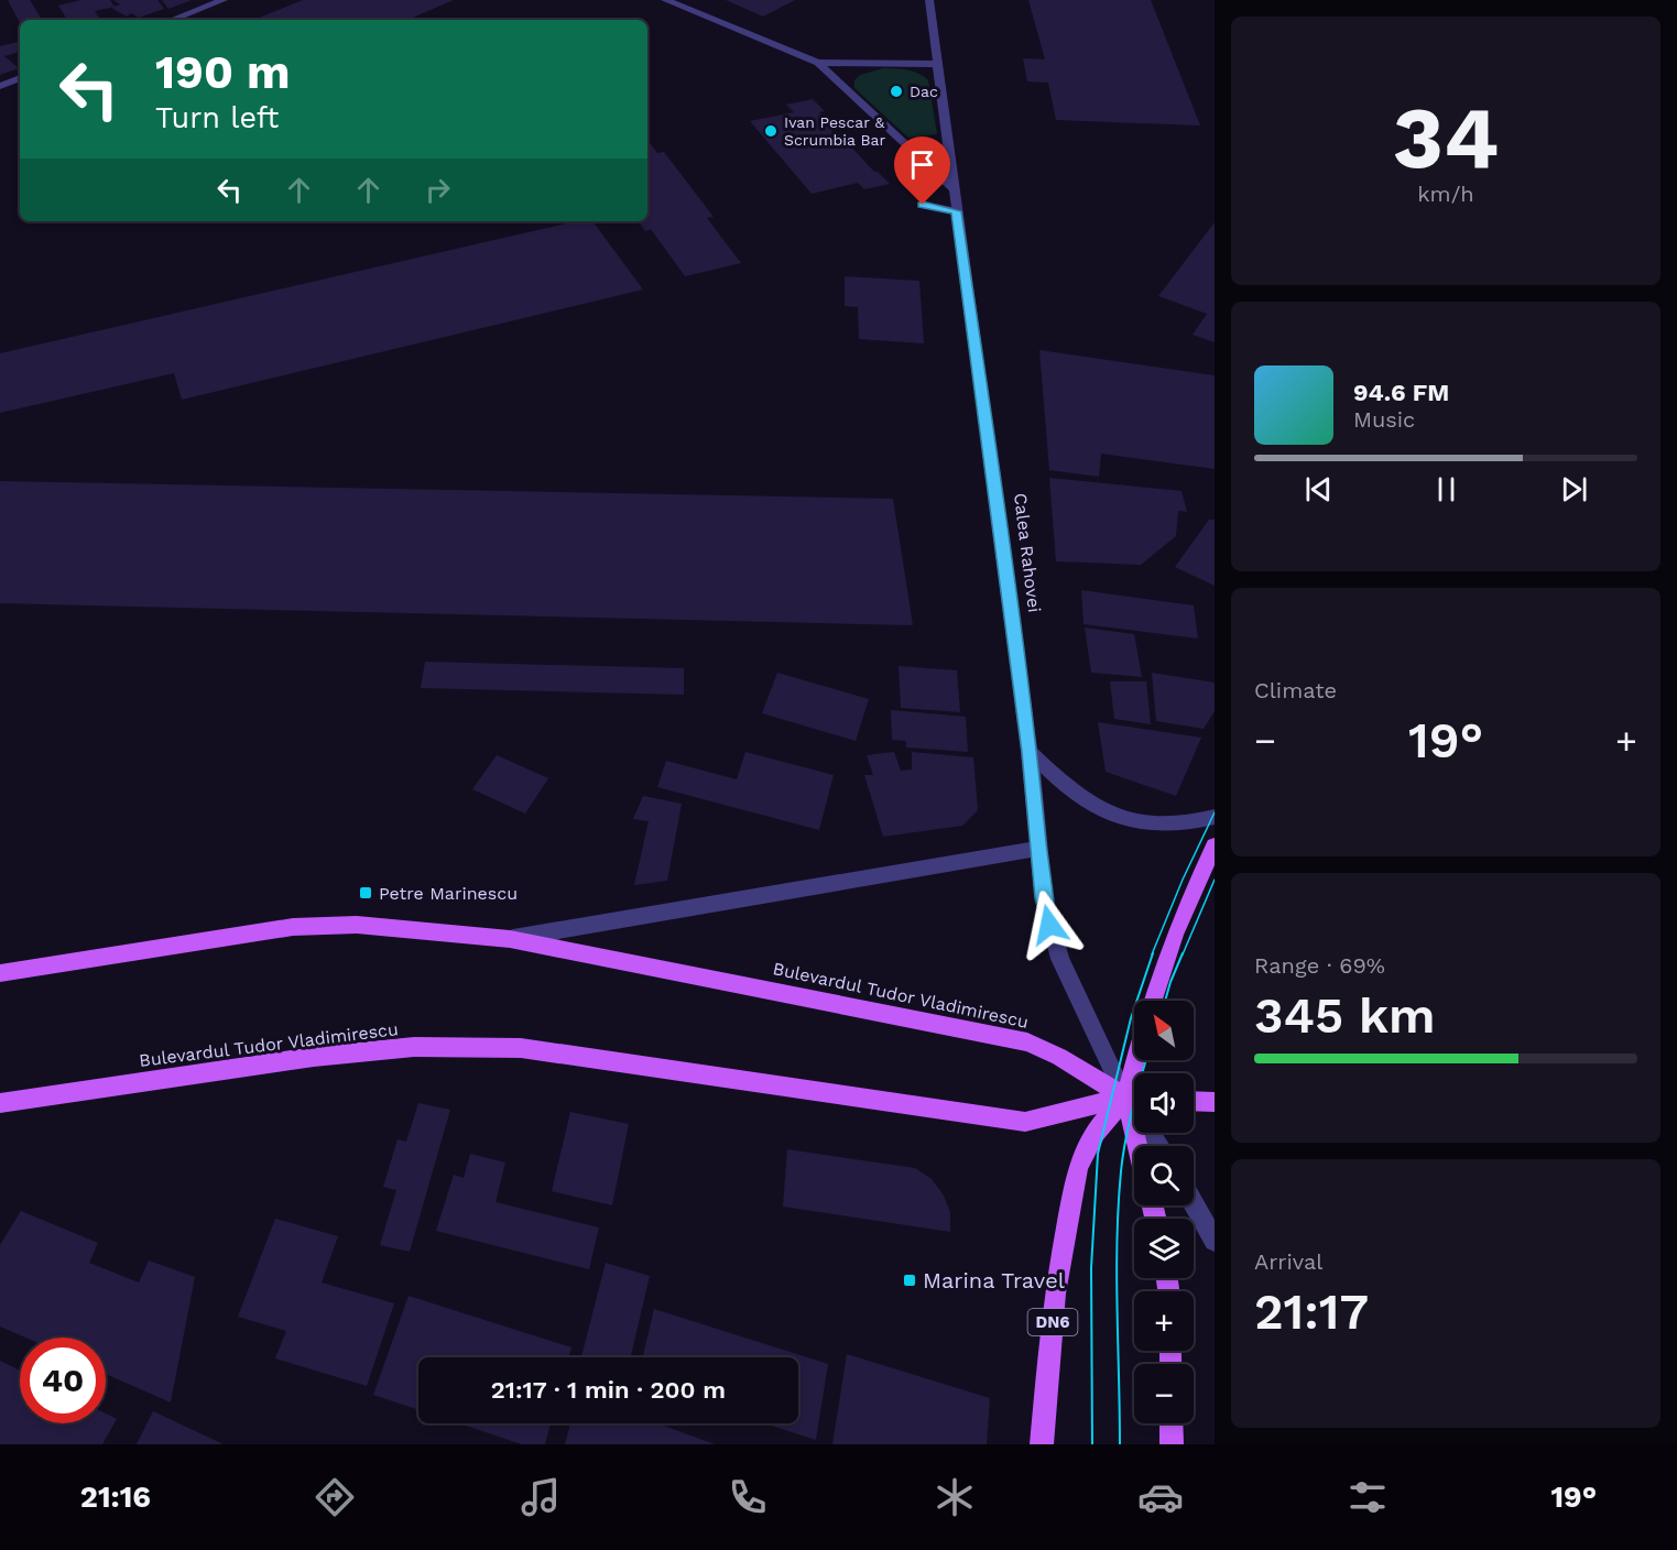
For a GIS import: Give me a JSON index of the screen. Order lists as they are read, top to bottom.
{
  "streets": {
    "main road": ["Bulevardul Tudor Vladimirescu", "DN6"],
    "street": ["Calea Rahovei"]
  },
  "places": {
    "other": ["Dac", "Ivan Pescar & Scrumbia Bar"],
    "transit": ["Petre Marinescu", "Marina Travel"]
  },
  "north": "top left",
  "page": {
    "tile": [
      ["34", "km/h"],
      "Climate",
      ["Range · 69%", "345 km"],
      ["Arrival", "21:17"]
    ],
    "turn": ["190 m", "Turn left"],
    "song": ["94.6 FM", "Music"],
    "heat": ["−", "19°", "+"],
    "map_buttons": ["+", "−"],
    "limit": "40",
    "trip": "21:17 · 1 min · 200 m",
    "tabs": ["21:16", "19°"]
  }
}
